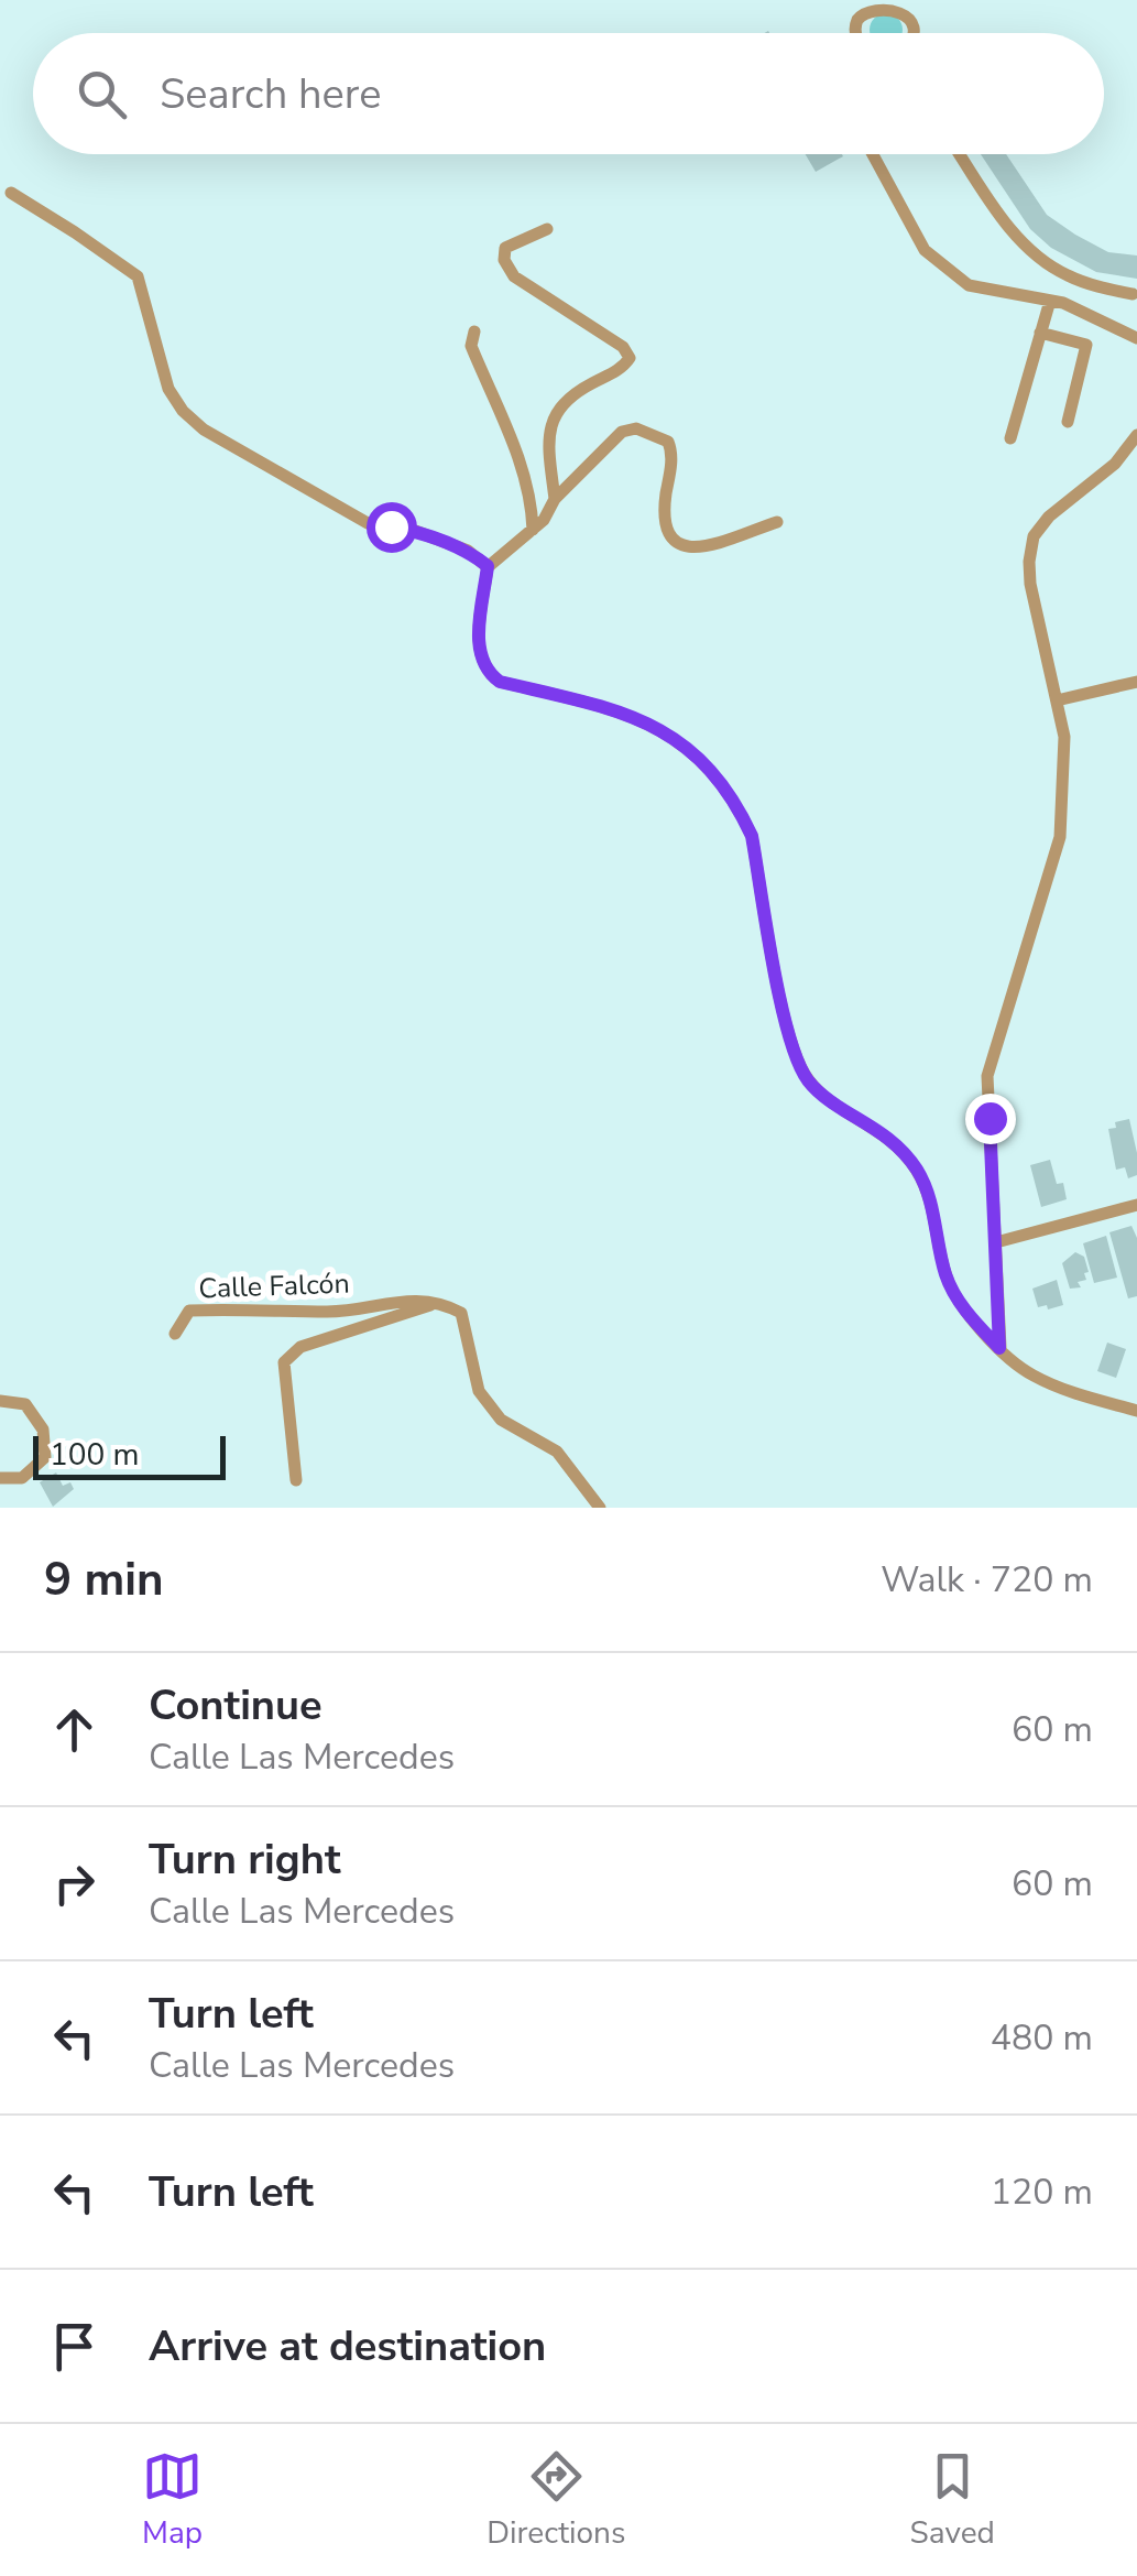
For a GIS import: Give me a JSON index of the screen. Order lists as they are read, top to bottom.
{
  "streets": {
    "street": ["Calle Falcón"]
  },
  "scale_bar": "100 m",
  "page": {
    "search": "Search here",
    "scale": "100 m",
    "heading": ["9 min", "Walk · 720 m"],
    "list": [
      ["Continue", "Calle Las Mercedes", "60 m"],
      ["Turn right", "Calle Las Mercedes", "60 m"],
      ["Turn left", "Calle Las Mercedes", "480 m"],
      ["Turn left", "120 m"],
      "Arrive at destination"
    ],
    "nav": ["Map", "Directions", "Saved"]
  }
}
